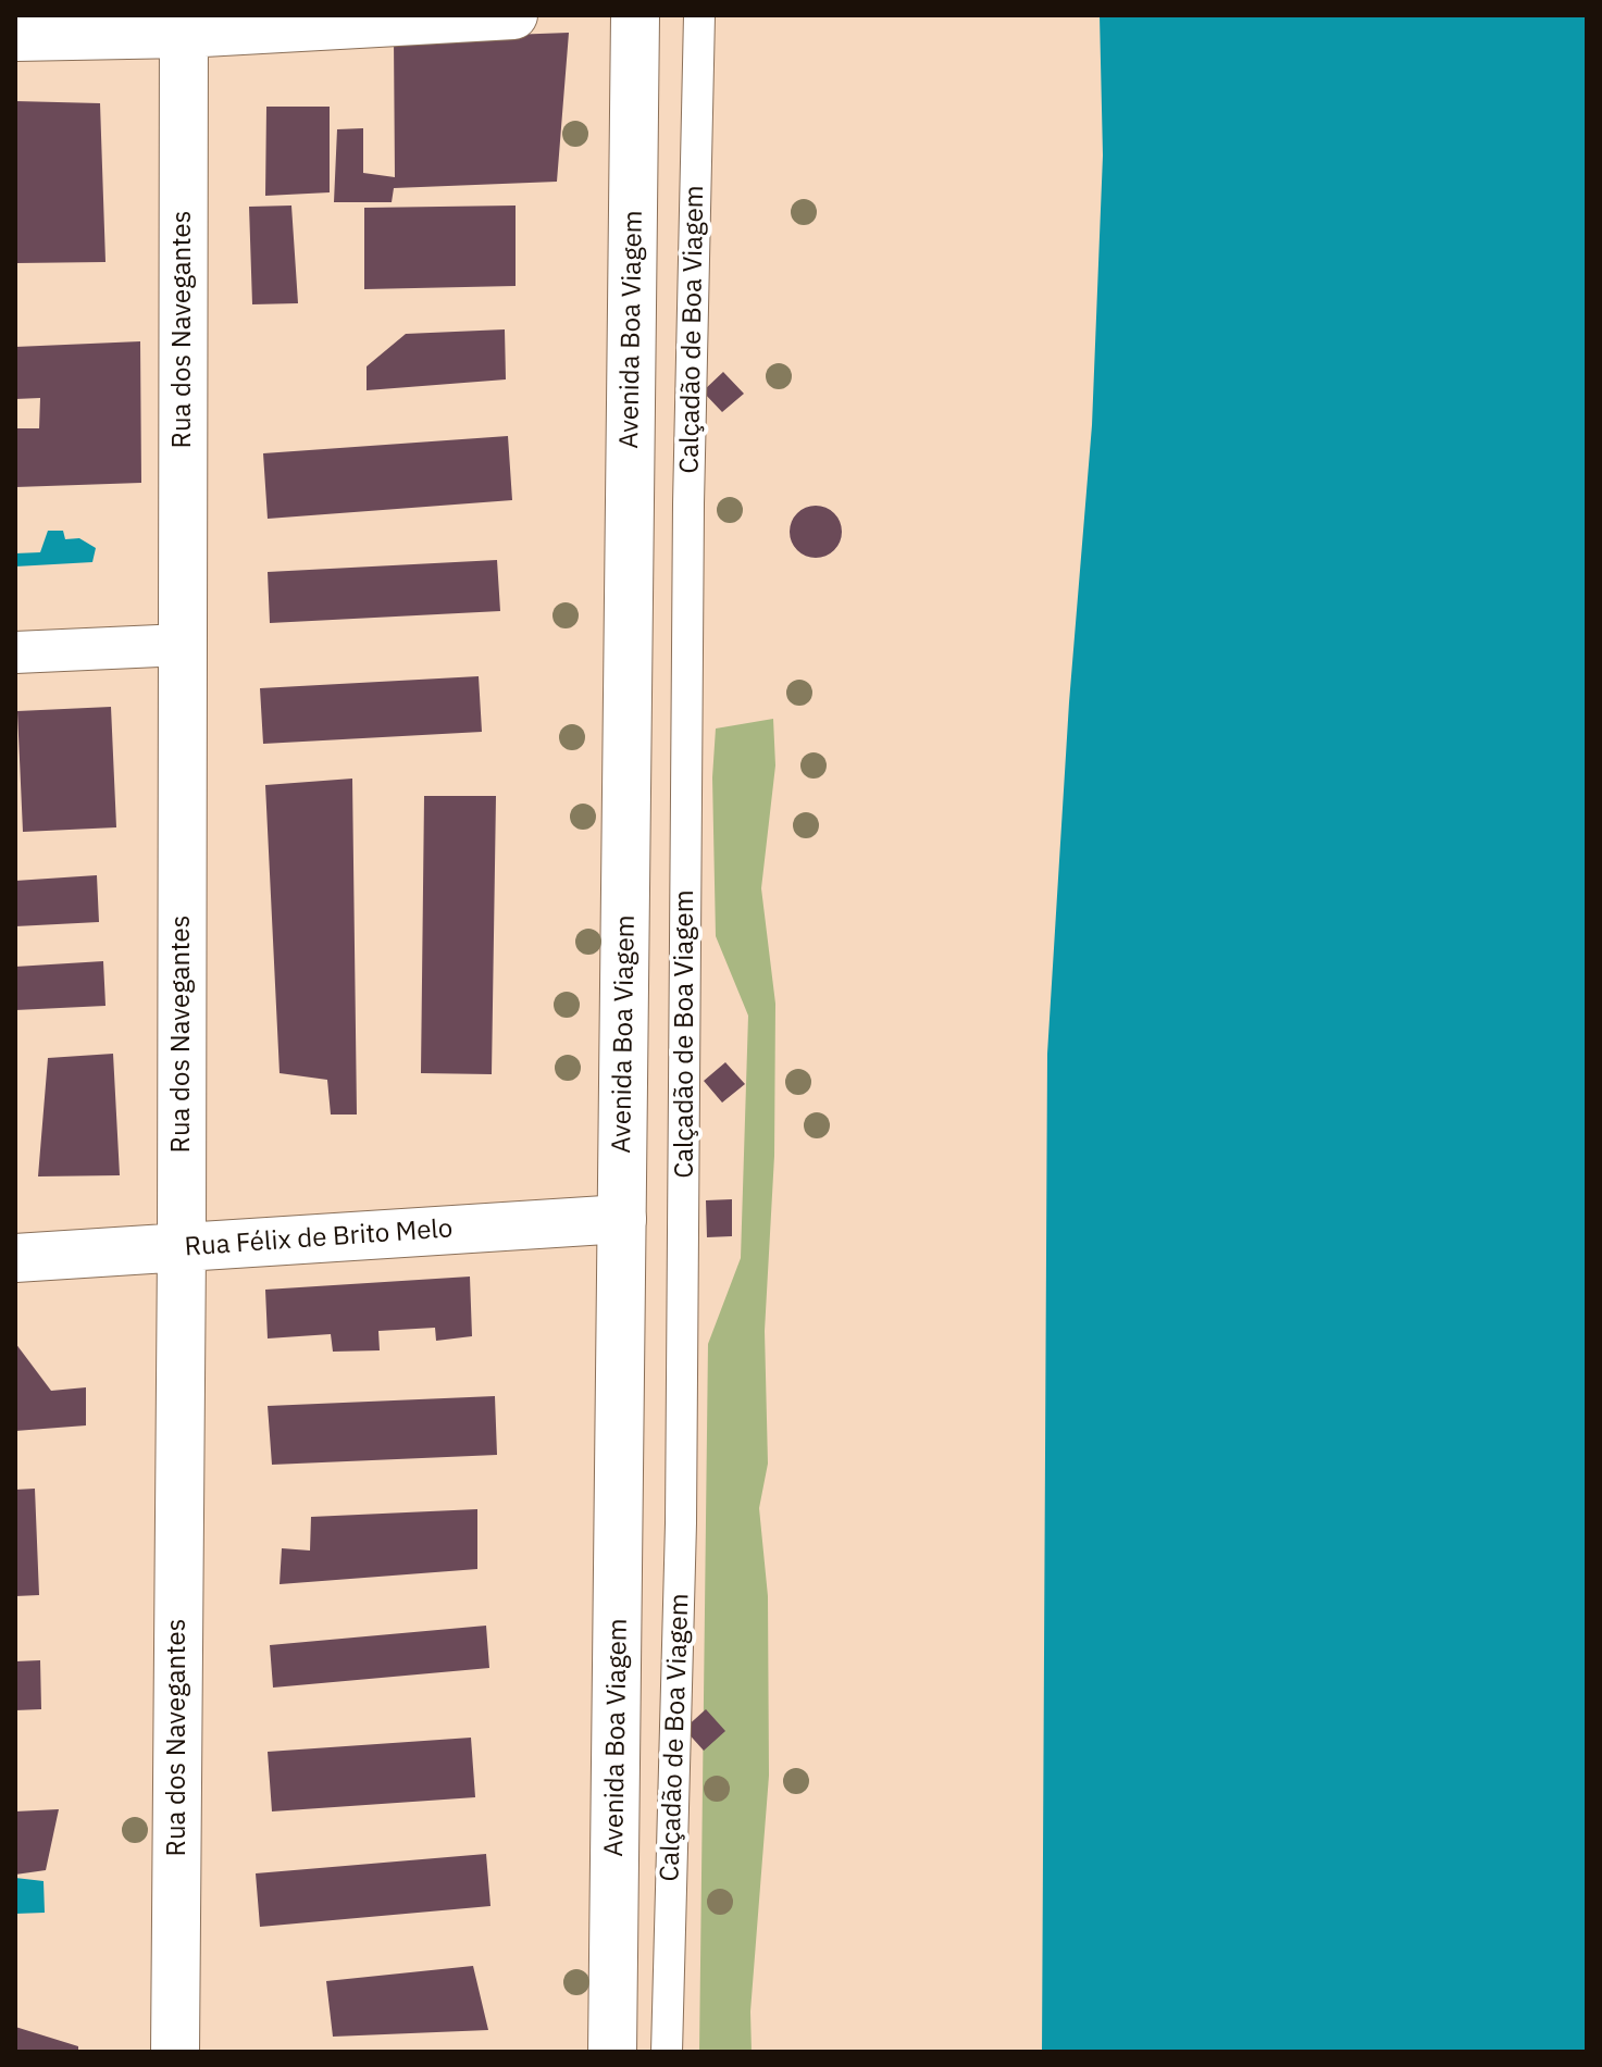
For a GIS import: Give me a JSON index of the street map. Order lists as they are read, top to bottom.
{
  "streets": {
    "main road": ["Rua dos Navegantes", "Avenida Boa Viagem", "Rua Félix de Brito Melo"],
    "street": ["Calçadão de Boa Viagem"]
  },
  "crossings": [
    ["Rua dos Navegantes", "Rua Félix de Brito Melo"],
    ["Avenida Boa Viagem", "Rua Félix de Brito Melo"]
  ]
}
